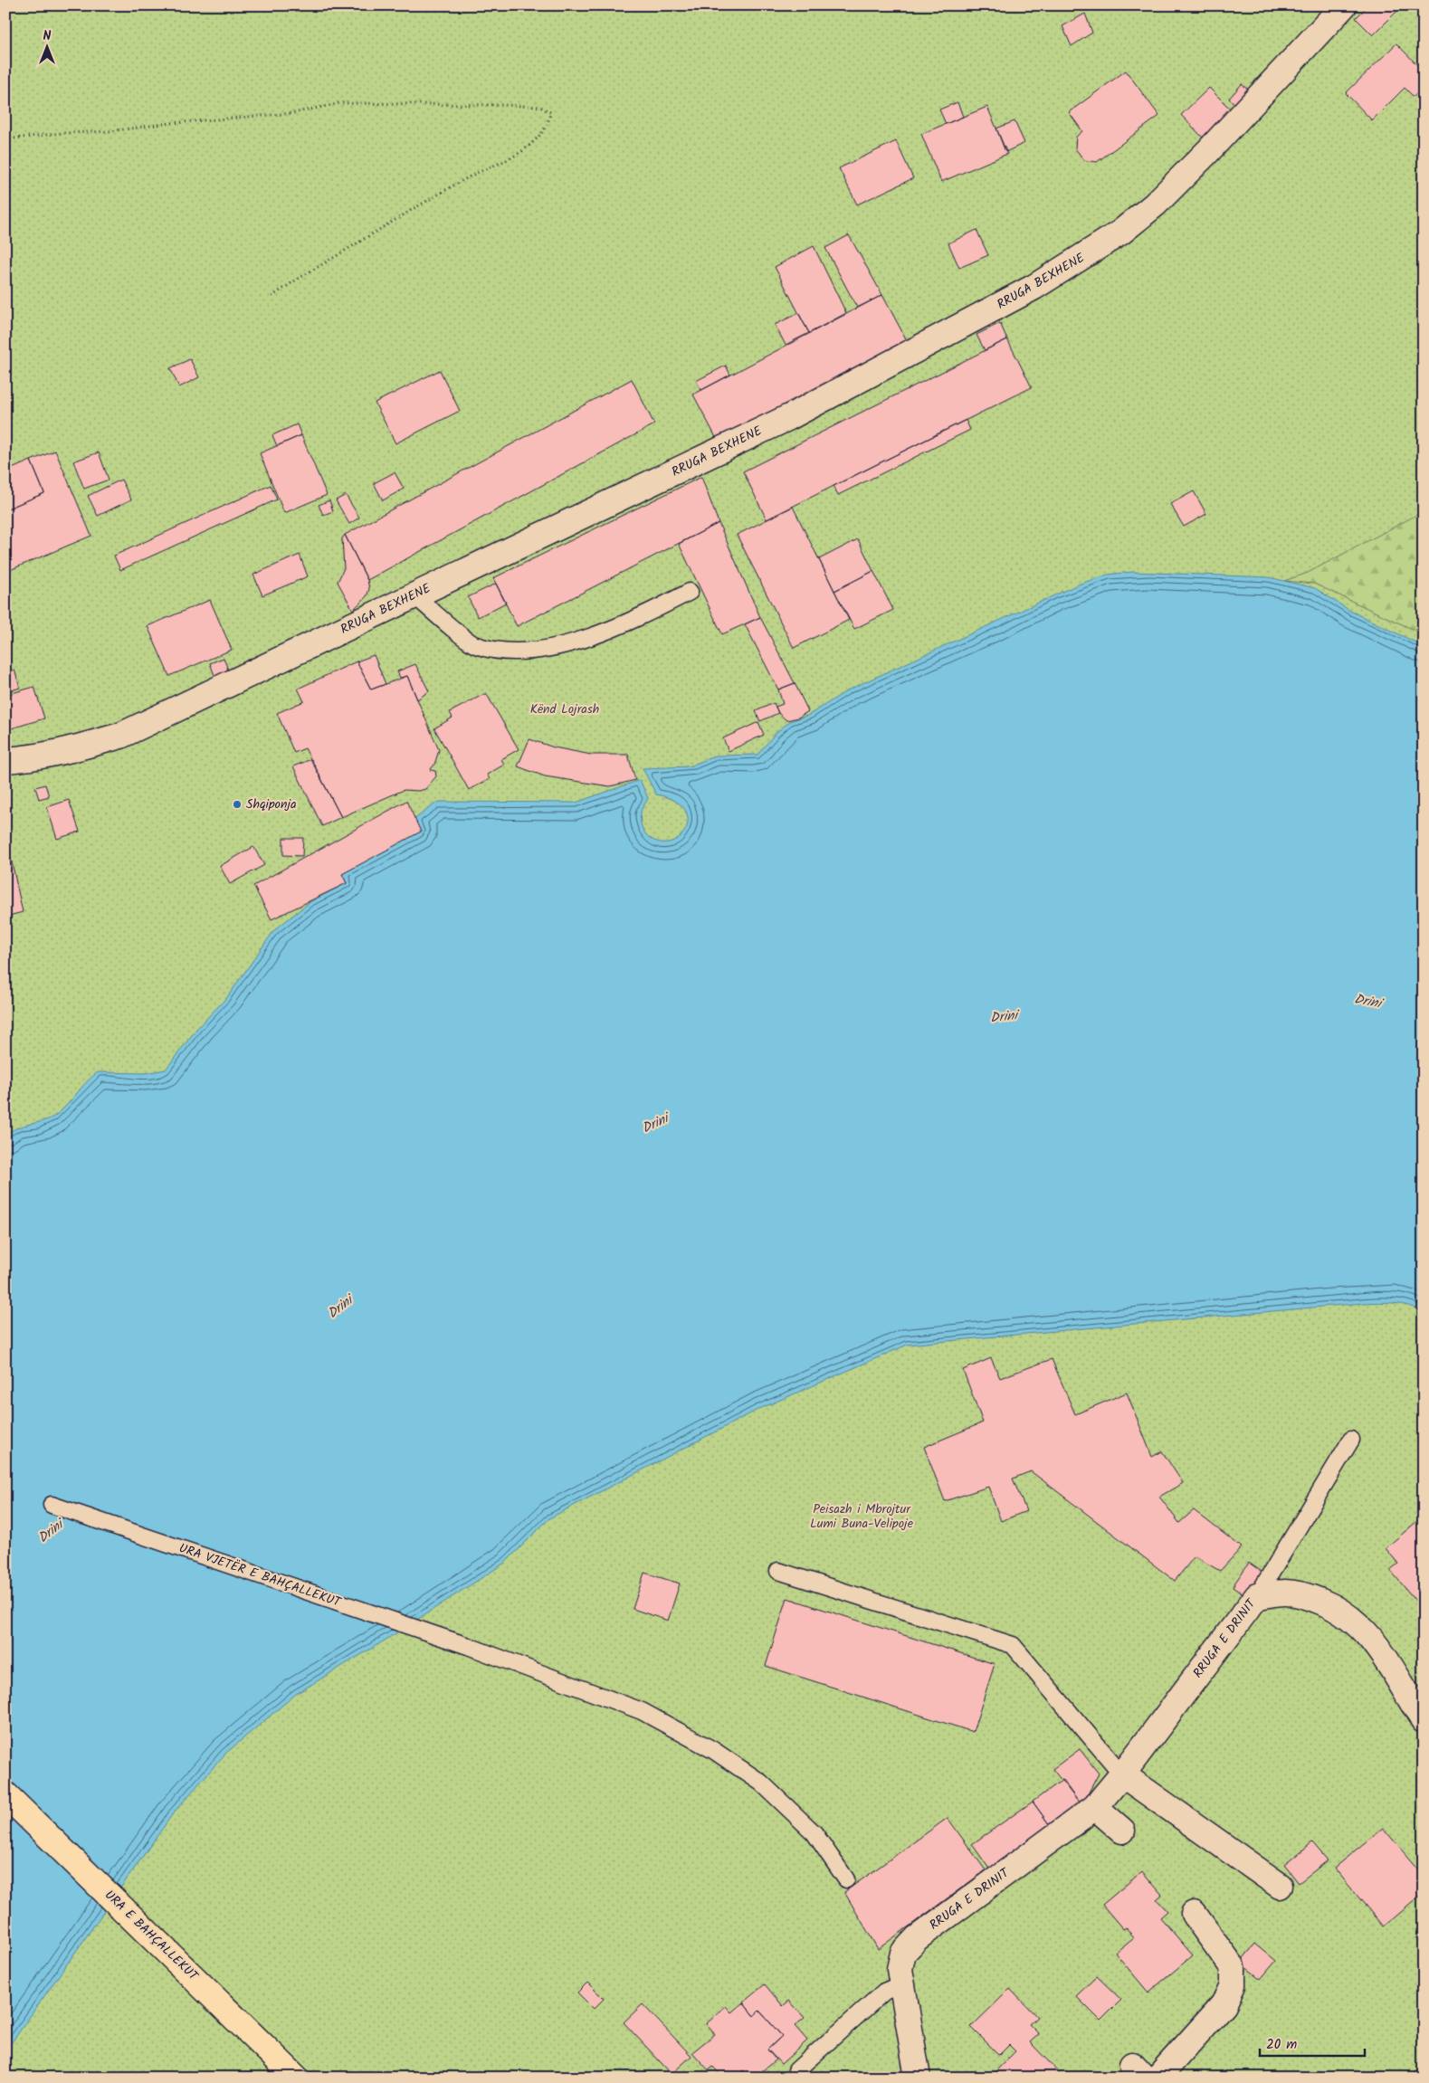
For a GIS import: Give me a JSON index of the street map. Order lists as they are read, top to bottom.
{
  "streets": {
    "main road": ["URA E BAHÇALLEKUT"],
    "street": ["RRUGA BEXHENE", "RRUGA E DRINIT"],
    "lane": ["URA VJETËR E BAHÇALLEKUT"]
  },
  "water": ["Drini"],
  "parks": ["Kënd Lojrash", "Peisazh i Mbrojtur Lumi Buna-Velipoje"],
  "places": ["Shqiponja"],
  "scale_bar": "20 m",
  "north": "top"
}
